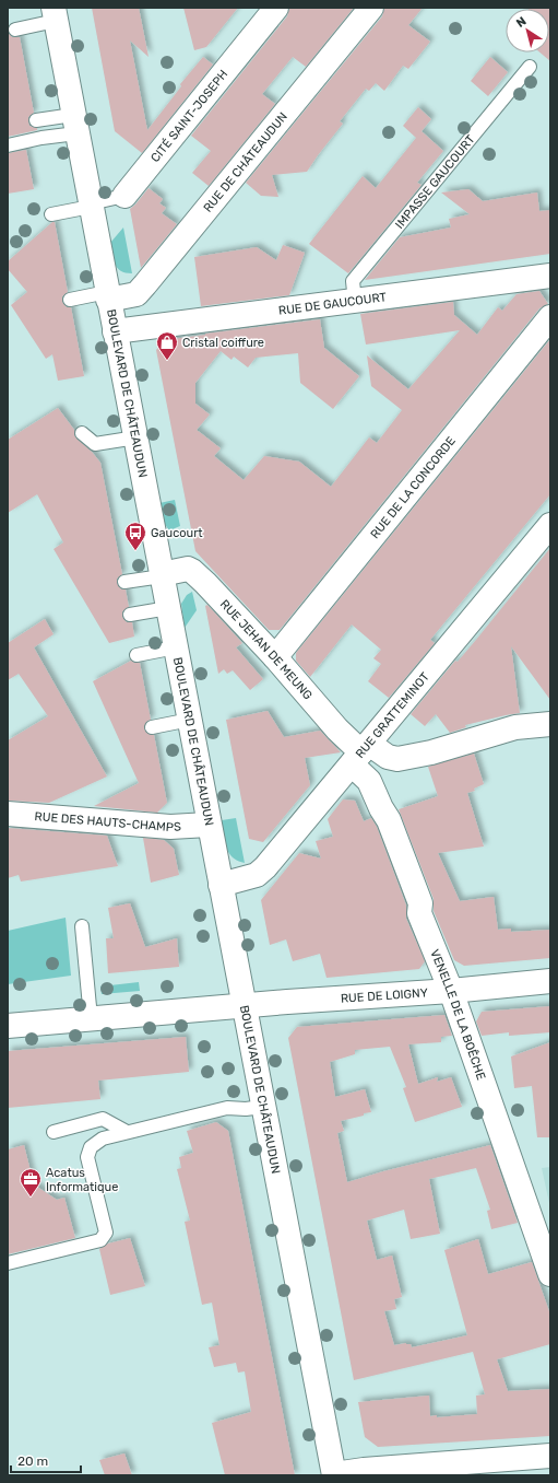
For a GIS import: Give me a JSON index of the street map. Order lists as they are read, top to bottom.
{
  "streets": {
    "street": [
      "CITÉ SAINT-JOSEPH",
      "RUE DE CHÂTEAUDUN",
      "RUE DE GAUCOURT",
      "BOULEVARD DE CHÂTEAUDUN",
      "RUE DE LA CONCORDE",
      "RUE JEHAN DE MEUNG",
      "RUE GRATTEMINOT",
      "RUE DES HAUTS-CHAMPS",
      "RUE DE LOIGNY",
      "VENELLE DE LA BOÊCHE"
    ],
    "lane": ["IMPASSE GAUCOURT"]
  },
  "crossings": [
    ["CITÉ SAINT-JOSEPH", "BOULEVARD DE CHÂTEAUDUN"],
    ["RUE DE CHÂTEAUDUN", "BOULEVARD DE CHÂTEAUDUN"],
    ["IMPASSE GAUCOURT", "RUE DE GAUCOURT"],
    ["RUE DE GAUCOURT", "BOULEVARD DE CHÂTEAUDUN"],
    ["BOULEVARD DE CHÂTEAUDUN", "RUE JEHAN DE MEUNG"],
    ["BOULEVARD DE CHÂTEAUDUN", "RUE GRATTEMINOT"],
    ["BOULEVARD DE CHÂTEAUDUN", "RUE DES HAUTS-CHAMPS"],
    ["BOULEVARD DE CHÂTEAUDUN", "RUE DE LOIGNY"],
    ["RUE DE LA CONCORDE", "RUE JEHAN DE MEUNG"],
    ["RUE JEHAN DE MEUNG", "RUE GRATTEMINOT"],
    ["RUE JEHAN DE MEUNG", "VENELLE DE LA BOÊCHE"],
    ["RUE GRATTEMINOT", "VENELLE DE LA BOÊCHE"],
    ["RUE DE LOIGNY", "VENELLE DE LA BOÊCHE"]
  ],
  "places": {
    "shop": ["Cristal coiffure"],
    "bus stop": ["Gaucourt"],
    "office": ["Acatus Informatique"]
  },
  "scale_bar": "20 m",
  "north": "top left"
}
